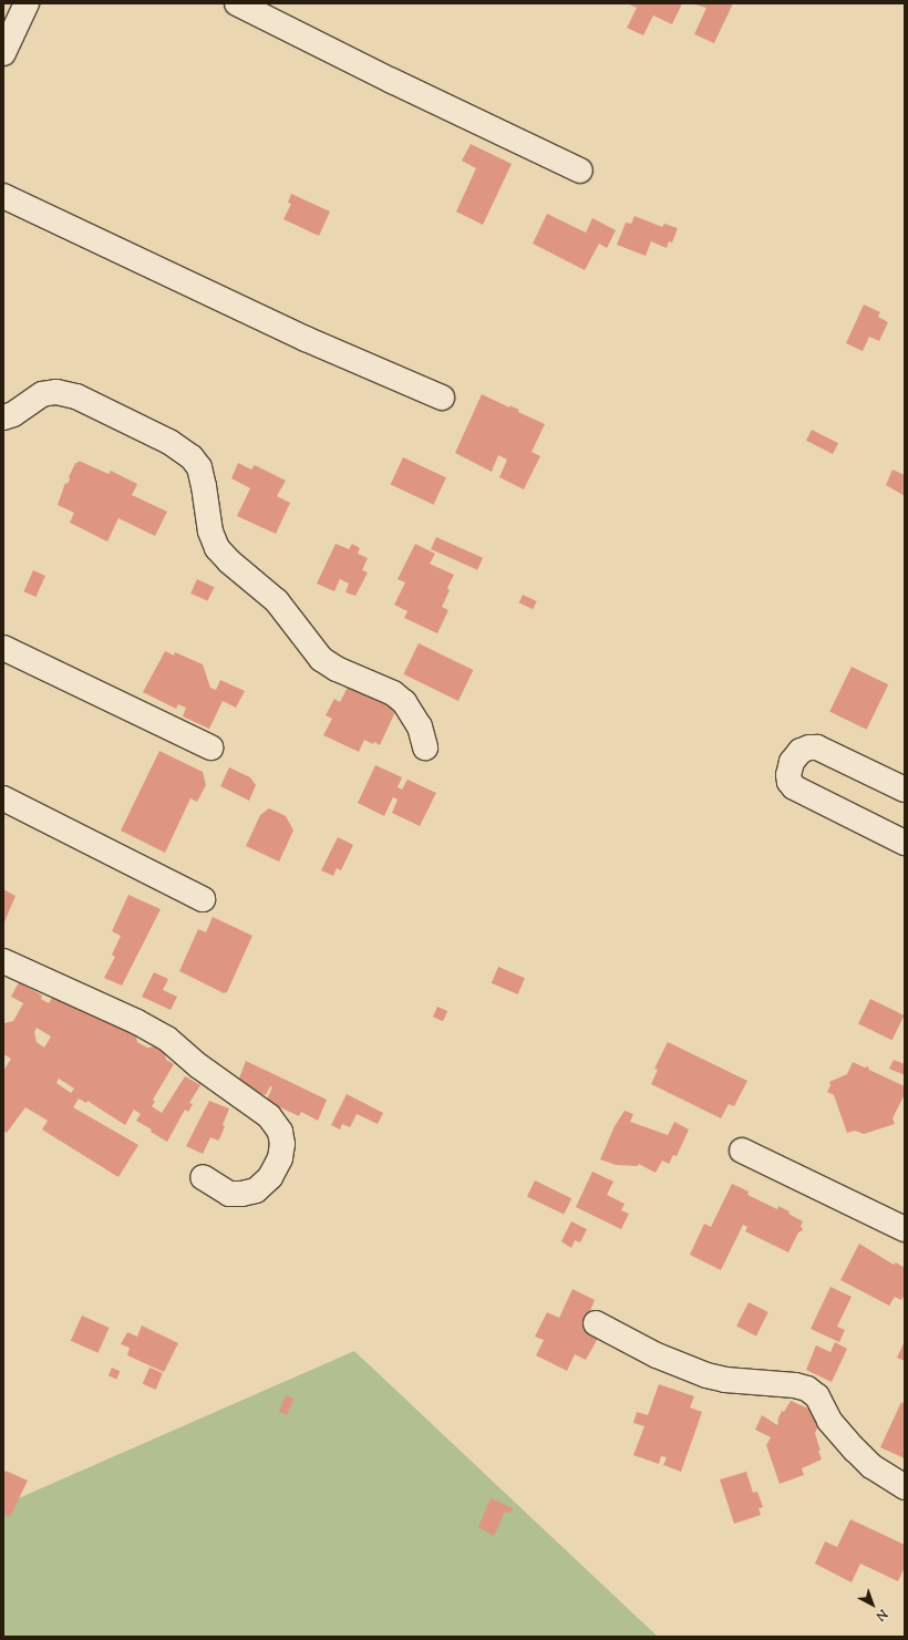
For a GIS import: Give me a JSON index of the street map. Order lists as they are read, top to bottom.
{
  "north": "bottom right"
}
